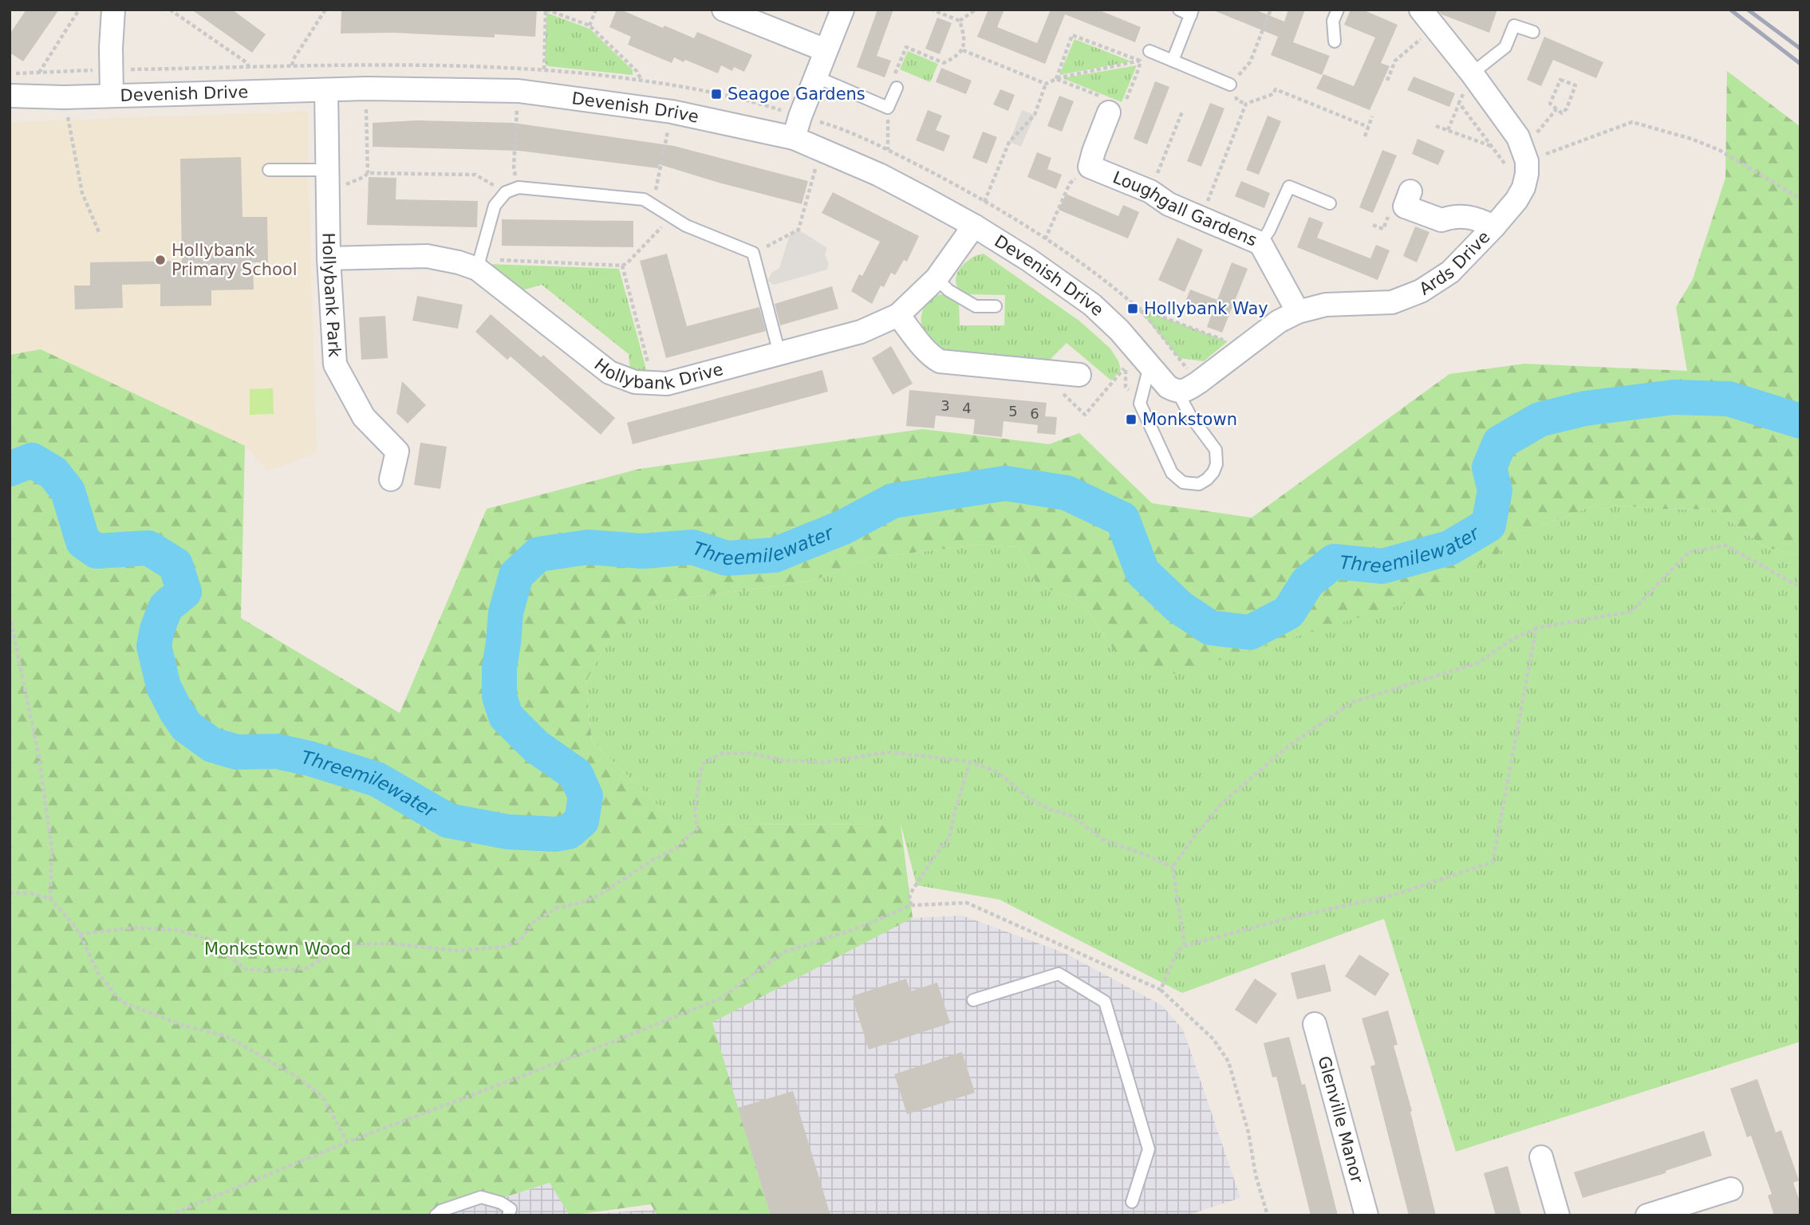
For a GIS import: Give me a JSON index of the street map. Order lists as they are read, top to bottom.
{
  "streets": {
    "street": [
      "Devenish Drive",
      "Loughgall Gardens",
      "Ards Drive",
      "Hollybank Park",
      "Hollybank Drive",
      "Glenville Manor"
    ]
  },
  "crossings": [
    ["Devenish Drive", "Ards Drive"],
    ["Devenish Drive", "Hollybank Park"],
    ["Devenish Drive", "Hollybank Drive"],
    ["Loughgall Gardens", "Ards Drive"],
    ["Hollybank Park", "Hollybank Drive"]
  ],
  "water": ["Threemilewater"],
  "parks": ["Monkstown Wood"],
  "places": {
    "transit": ["Seagoe Gardens", "Hollybank Way", "Monkstown"],
    "other": ["Hollybank Primary School"]
  },
  "house_numbers": [
    "3",
    "4",
    "5",
    "6"
  ]
}
